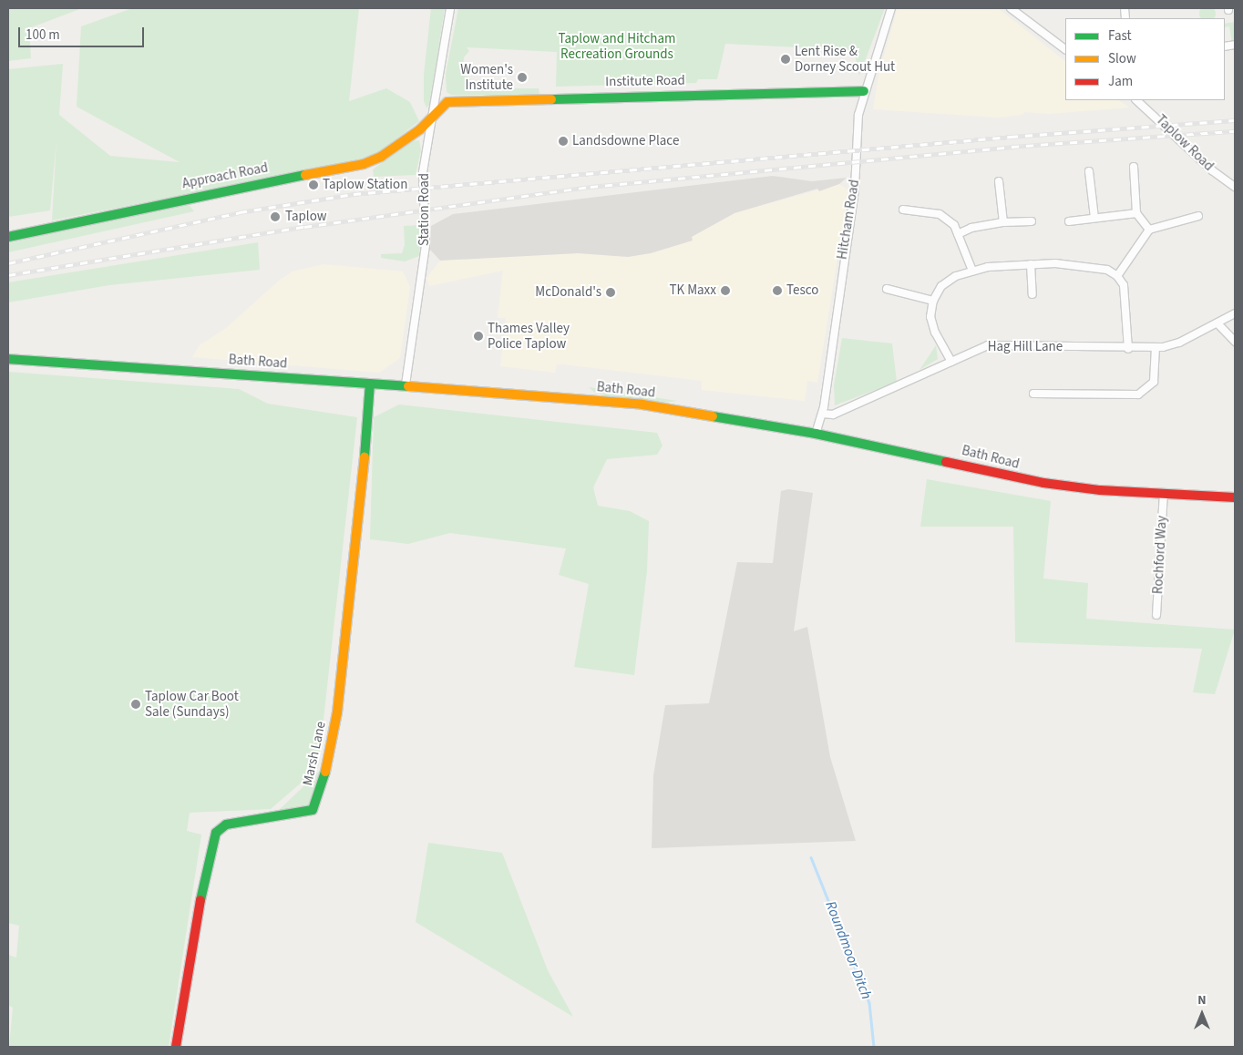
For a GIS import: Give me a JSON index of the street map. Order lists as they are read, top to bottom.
{
  "streets": {
    "street": [
      "Institute Road",
      "Taplow Road",
      "Approach Road",
      "Station Road",
      "Hitcham Road",
      "Hag Hill Lane",
      "Bath Road",
      "Rochford Way",
      "Marsh Lane"
    ]
  },
  "crossings": [
    ["Institute Road", "Approach Road"],
    ["Institute Road", "Station Road"],
    ["Institute Road", "Hitcham Road"],
    ["Approach Road", "Station Road"],
    ["Station Road", "Bath Road"],
    ["Hitcham Road", "Hag Hill Lane"],
    ["Hitcham Road", "Bath Road"],
    ["Bath Road", "Rochford Way"],
    ["Bath Road", "Marsh Lane"]
  ],
  "water": ["Roundmoor Ditch"],
  "parks": ["Taplow and Hitcham Recreation Grounds"],
  "places": [
    "Lent Rise & Dorney Scout Hut",
    "Women's Institute",
    "Landsdowne Place",
    "Taplow Station",
    "Taplow",
    "TK Maxx",
    "Tesco",
    "McDonald's",
    "Thames Valley Police Taplow",
    "Taplow Car Boot Sale (Sundays)"
  ],
  "legend": ["Fast", "Slow", "Jam"],
  "scale_bar": "100 m",
  "north": "top"
}
